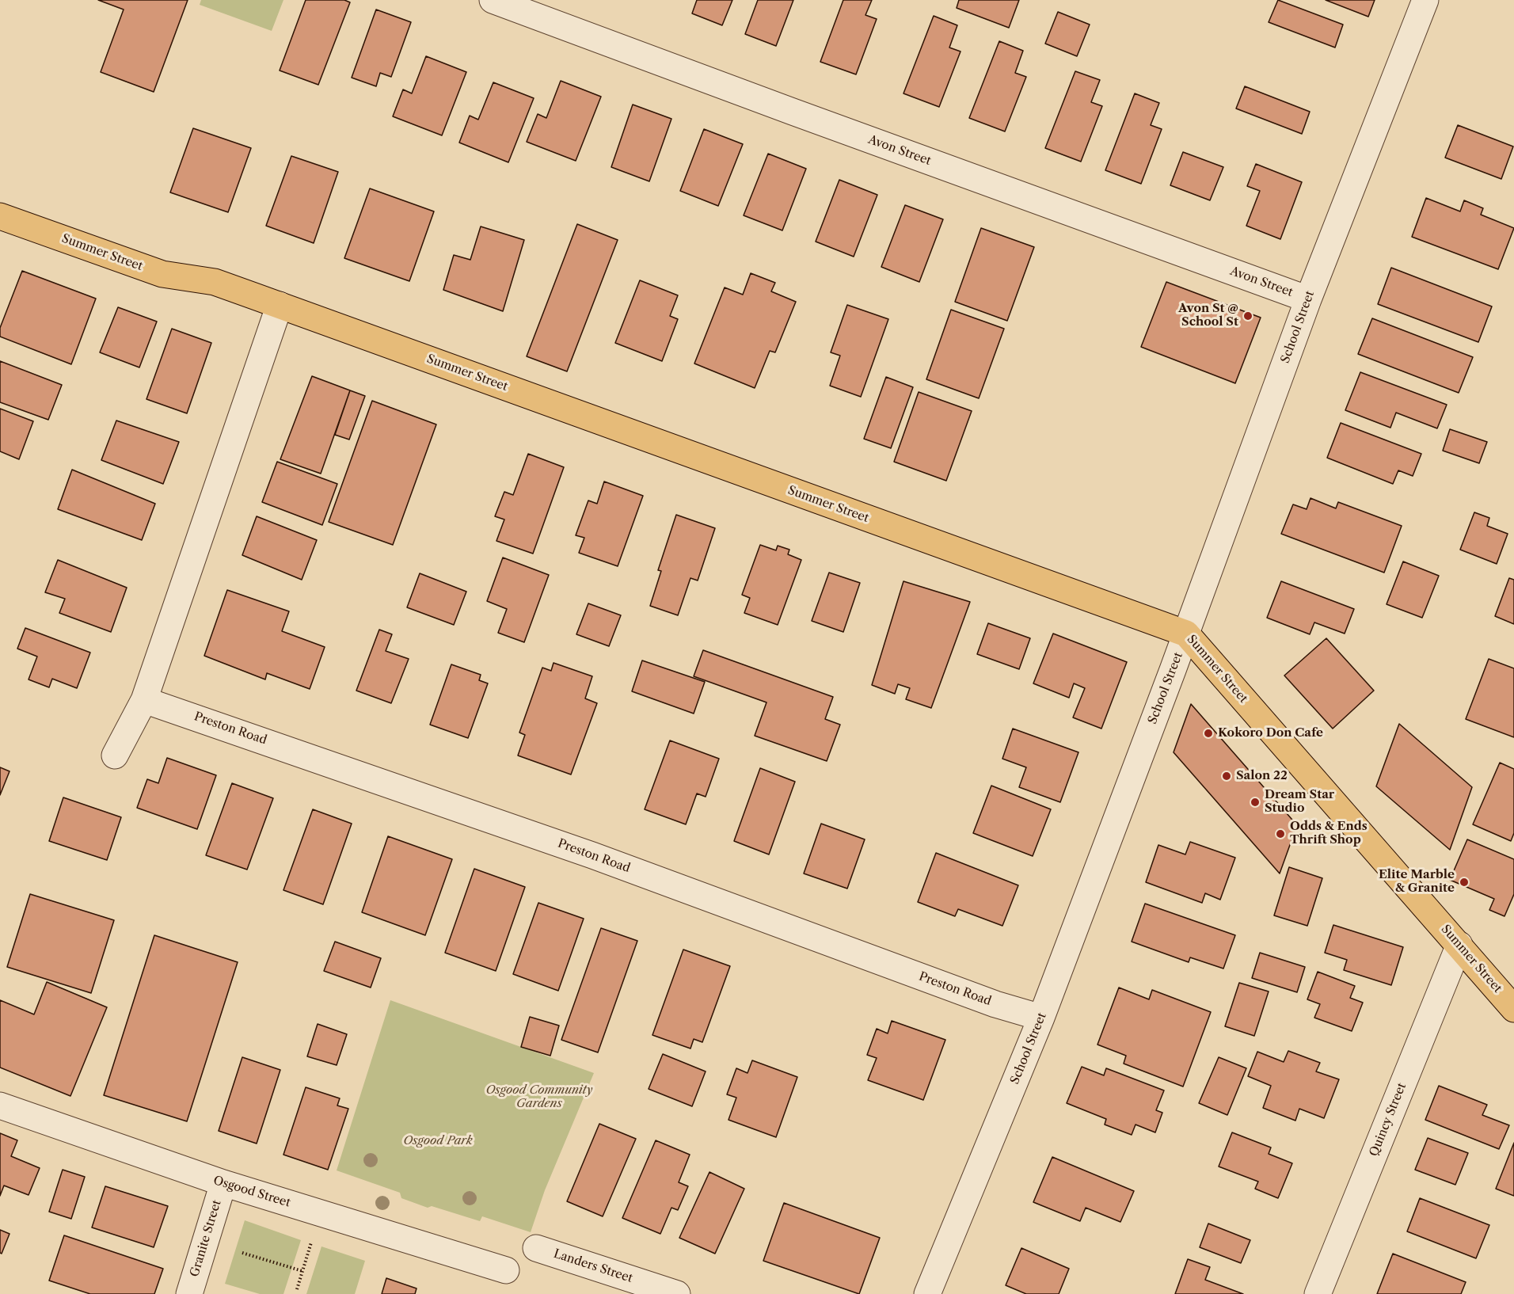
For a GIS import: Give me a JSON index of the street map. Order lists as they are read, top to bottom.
{
  "streets": {
    "main road": ["Summer Street"],
    "street": [
      "Avon Street",
      "School Street",
      "Preston Road",
      "Quincy Street",
      "Osgood Street",
      "Granite Street",
      "Landers Street"
    ]
  },
  "crossings": [
    ["Avon Street", "School Street"],
    ["Summer Street", "School Street"],
    ["Summer Street", "Quincy Street"],
    ["School Street", "Preston Road"],
    ["Osgood Street", "Granite Street"]
  ],
  "parks": ["Osgood Community Gardens", "Osgood Park"],
  "places": [
    "Avon St @ School St",
    "Kokoro Don Cafe",
    "Salon 22",
    "Dream Star Studio",
    "Odds & Ends Thrift Shop",
    "Elite Marble & Granite"
  ]
}
